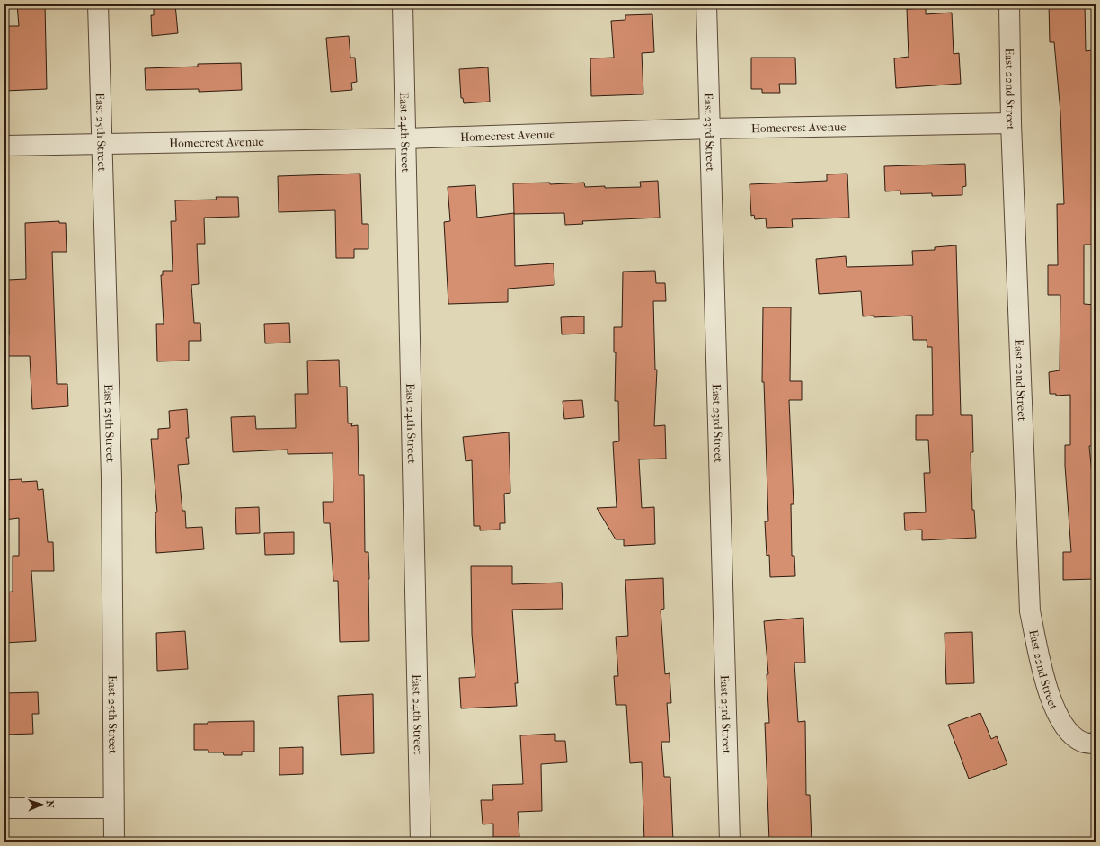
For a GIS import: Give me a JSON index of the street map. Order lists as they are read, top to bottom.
{
  "streets": {
    "street": [
      "East 22nd Street",
      "Homecrest Avenue",
      "East 25th Street",
      "East 24th Street",
      "East 23rd Street"
    ]
  },
  "crossings": [
    ["East 22nd Street", "Homecrest Avenue"],
    ["Homecrest Avenue", "East 25th Street"],
    ["Homecrest Avenue", "East 24th Street"],
    ["Homecrest Avenue", "East 23rd Street"]
  ],
  "north": "right"
}
